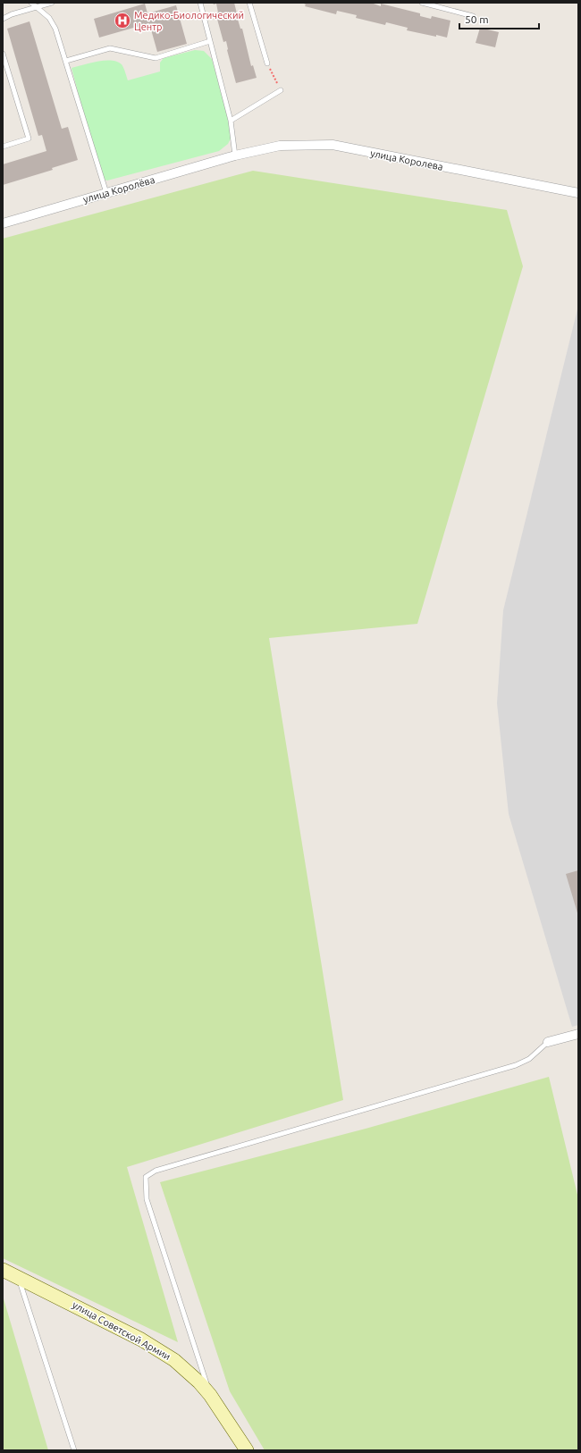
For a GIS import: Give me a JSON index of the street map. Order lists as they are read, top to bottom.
{
  "streets": {
    "main road": ["улица Советской Армии"],
    "street": ["улица Королева", "улица Королёва"]
  },
  "crossings": [
    ["улица Королева", "улица Королёва"]
  ],
  "places": {
    "hospital": ["Медико-Биологический Центр"]
  },
  "scale_bar": "50 m"
}
